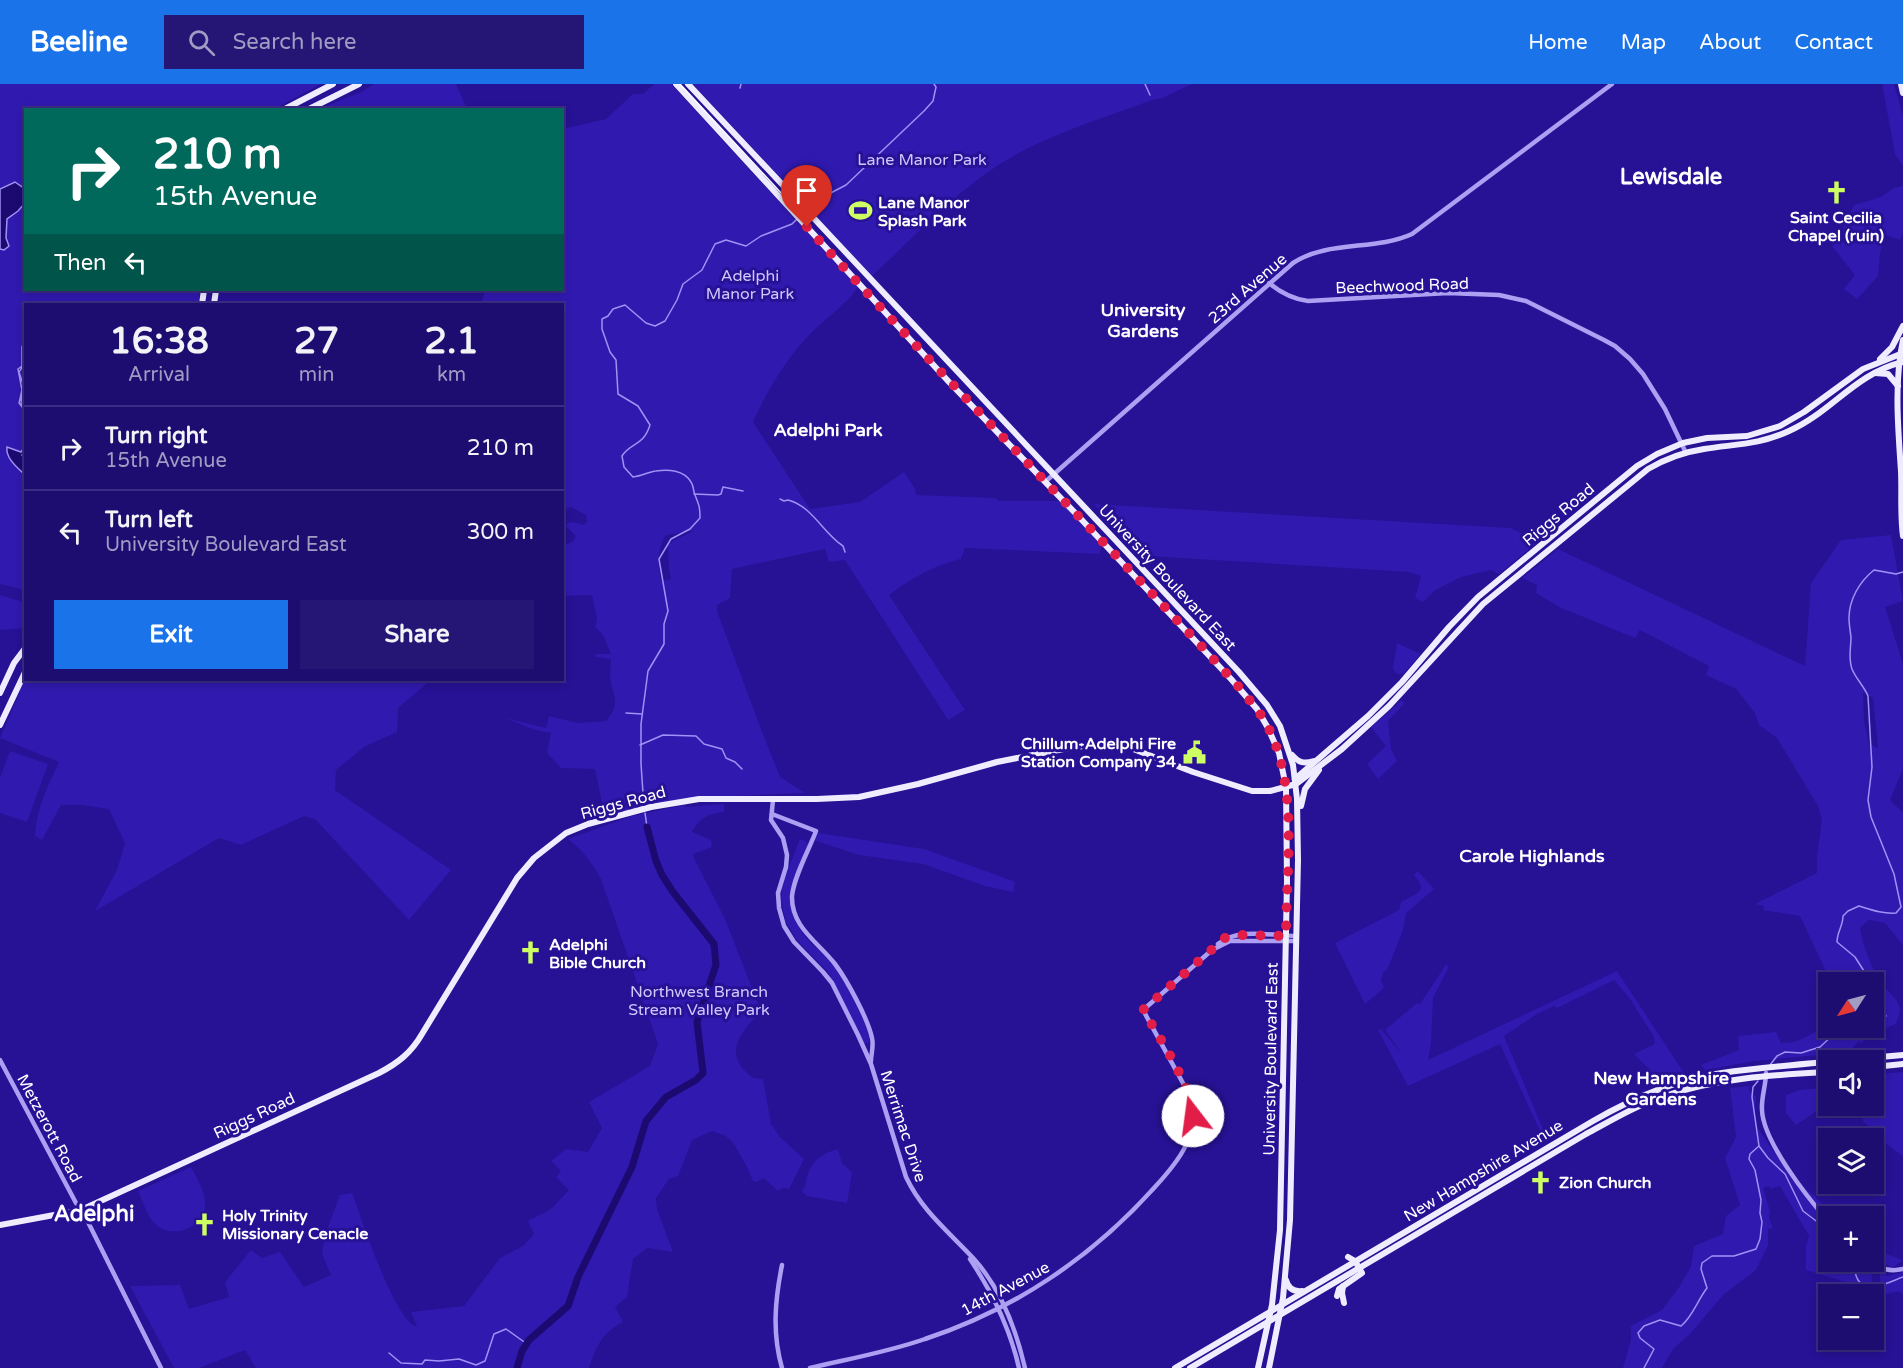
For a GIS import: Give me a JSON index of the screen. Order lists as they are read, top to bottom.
{
  "streets": {
    "main road": ["Riggs Road", "University Boulevard East", "New Hampshire Avenue"],
    "street": [
      "Beechwood Road",
      "23rd Avenue",
      "Merrimac Drive",
      "Metzerott Road",
      "14th Avenue"
    ]
  },
  "crossings": [
    ["Beechwood Road", "23rd Avenue"],
    ["Beechwood Road", "Riggs Road"],
    ["23rd Avenue", "University Boulevard East"],
    ["Riggs Road", "University Boulevard East"],
    ["Riggs Road", "Metzerott Road"],
    ["University Boulevard East", "New Hampshire Avenue"],
    ["University Boulevard East", "14th Avenue"],
    ["Merrimac Drive", "14th Avenue"]
  ],
  "districts": [
    "Lewisdale",
    "University Gardens",
    "Adelphi Park",
    "Carole Highlands",
    "New Hampshire Gardens",
    "Adelphi"
  ],
  "parks": ["Lane Manor Park", "Adelphi Manor Park", "Northwest Branch Stream Valley Park"],
  "places": {
    "church": [
      "Saint Cecilia Chapel (ruin)",
      "Adelphi Bible Church",
      "Zion Church",
      "Holy Trinity Missionary Cenacle"
    ],
    "sports": ["Lane Manor Splash Park"],
    "public building": ["Chillum-Adelphi Fire Station Company 34"]
  },
  "north": "bottom left",
  "page": {
    "header": "Beeline",
    "search": "Search here",
    "nav": [
      "Home",
      "Map",
      "About",
      "Contact"
    ],
    "turn": ["210 m", "15th Avenue"],
    "then": "Then",
    "eta": [
      "16:38",
      "Arrival",
      "27",
      "min",
      "2.1",
      "km"
    ],
    "list": [
      {
        "name": "Turn right",
        "note": "15th Avenue",
        "value": "210 m"
      },
      {
        "name": "Turn left",
        "note": "University Boulevard East",
        "value": "300 m"
      }
    ],
    "buttons": ["Exit", "Share"],
    "map_buttons": ["+", "−"]
  }
}
